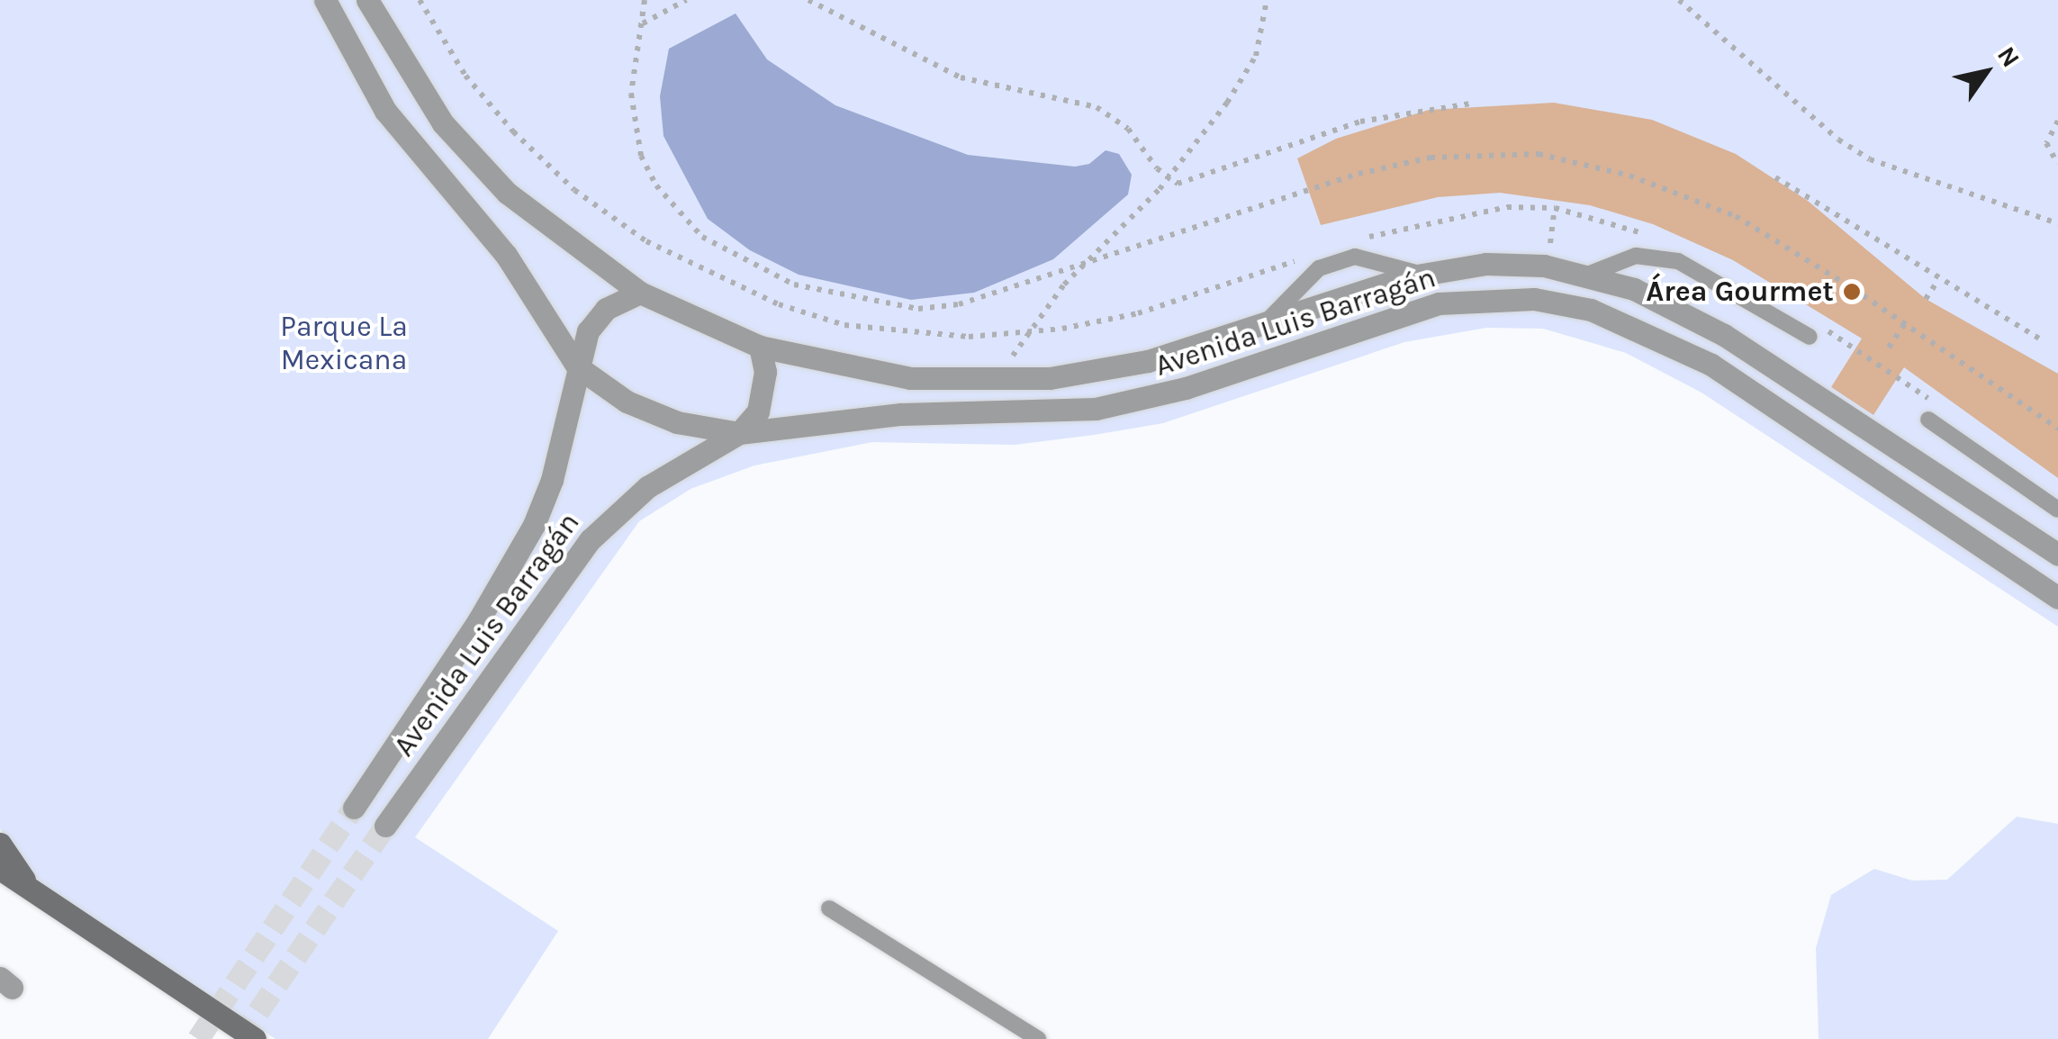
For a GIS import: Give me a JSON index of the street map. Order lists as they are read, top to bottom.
{
  "streets": {
    "street": ["Avenida Luis Barragán"]
  },
  "parks": ["Parque La Mexicana"],
  "places": ["Área Gourmet"],
  "north": "top right"
}
